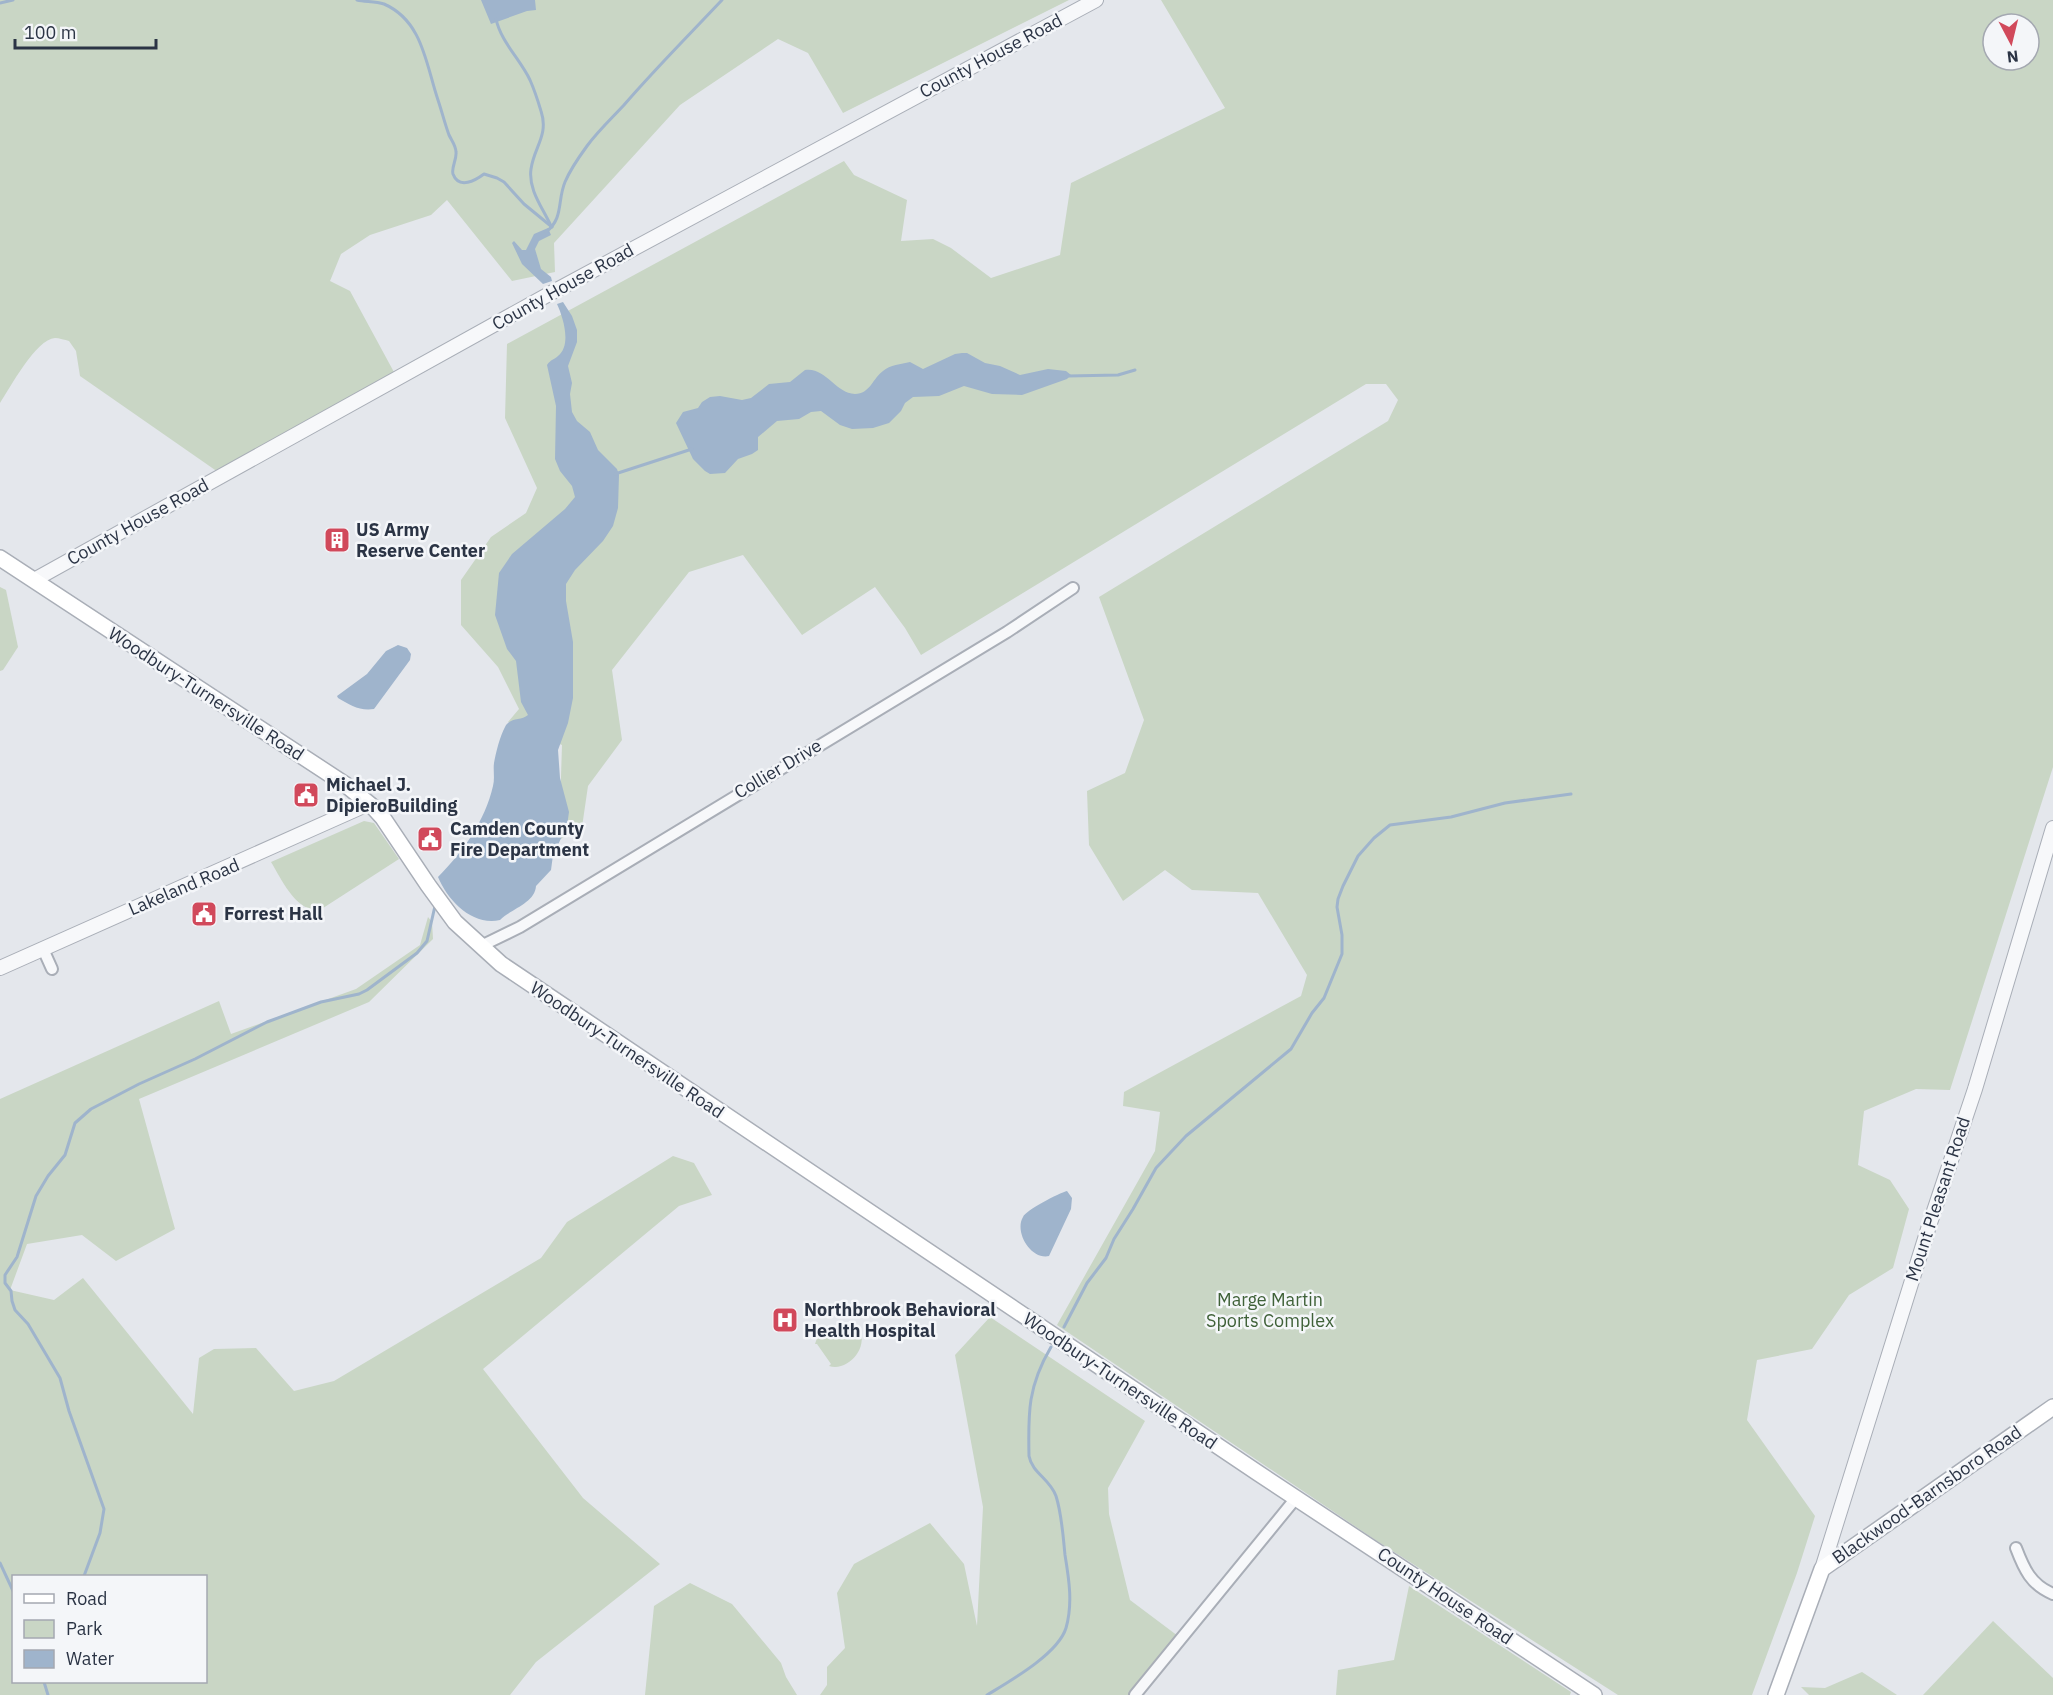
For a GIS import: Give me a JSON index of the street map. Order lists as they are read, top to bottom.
{
  "streets": {
    "main road": ["County House Road", "Woodbury-Turnersville Road", "Blackwood-Barnsboro Road"],
    "street": ["Collier Drive", "Lakeland Road", "Mount Pleasant Road"]
  },
  "crossings": [
    ["County House Road", "Woodbury-Turnersville Road"],
    ["Woodbury-Turnersville Road", "Collier Drive"],
    ["Woodbury-Turnersville Road", "Lakeland Road"],
    ["Mount Pleasant Road", "Blackwood-Barnsboro Road"]
  ],
  "parks": ["Marge Martin Sports Complex"],
  "places": {
    "building": ["US Army Reserve Center"],
    "public building": ["Michael J. DipieroBuilding", "Camden County Fire Department", "Forrest Hall"],
    "hospital": ["Northbrook Behavioral Health Hospital"]
  },
  "legend": ["Road", "Park", "Water"],
  "scale_bar": "100 m",
  "north": "bottom"
}
